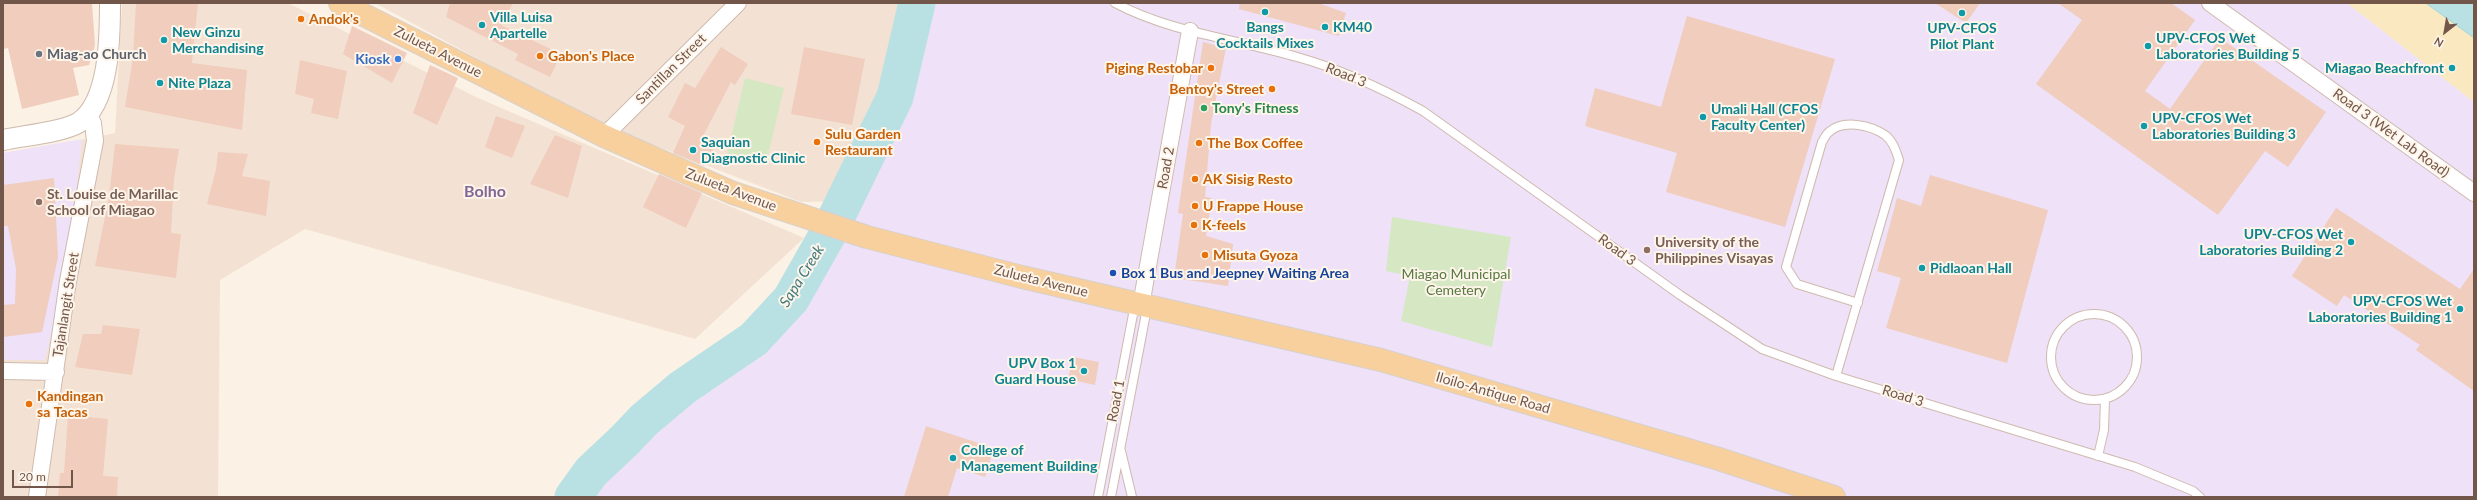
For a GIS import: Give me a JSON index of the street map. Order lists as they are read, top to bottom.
{
  "streets": {
    "main road": ["Zulueta Avenue", "Iloilo-Antique Road"],
    "street": [
      "Santillan Street",
      "Road 3 (Wet Lab Road)",
      "Road 2",
      "Tajanlangit Street"
    ],
    "lane": ["Road 3", "Road 1"]
  },
  "crossings": [
    ["Zulueta Avenue", "Santillan Street"],
    ["Zulueta Avenue", "Road 2"],
    ["Zulueta Avenue", "Iloilo-Antique Road"],
    ["Zulueta Avenue", "Road 1"],
    ["Road 3", "Road 2"],
    ["Road 2", "Iloilo-Antique Road"],
    ["Road 2", "Road 1"],
    ["Iloilo-Antique Road", "Road 1"]
  ],
  "districts": ["Bolho"],
  "water": ["Sapa Creek"],
  "parks": ["Miagao Municipal Cemetery"],
  "places": [
    "Bangs Cocktails Mixes",
    "UPV-CFOS Pilot Plant",
    "Andok's",
    "Villa Luisa Apartelle",
    "KM40",
    "New Ginzu Merchandising",
    "UPV-CFOS Wet Laboratories Building 5",
    "Miag-ao Church",
    "Gabon's Place",
    "Kiosk",
    "Piging Restobar",
    "Miagao Beachfront",
    "Nite Plaza",
    "Bentoy's Street",
    "Tony's Fitness",
    "Umali Hall (CFOS Faculty Center)",
    "UPV-CFOS Wet Laboratories Building 3",
    "Sulu Garden Restaurant",
    "The Box Coffee",
    "Saquian Diagnostic Clinic",
    "AK Sisig Resto",
    "St. Louise de Marillac School of Miagao",
    "U Frappe House",
    "K-feels",
    "UPV-CFOS Wet Laboratories Building 2",
    "University of the Philippines Visayas",
    "Misuta Gyoza",
    "Pidlaoan Hall",
    "Box 1 Bus and Jeepney Waiting Area",
    "UPV-CFOS Wet Laboratories Building 1",
    "UPV Box 1 Guard House",
    "Kandingan sa Tacas",
    "College of Management Building"
  ],
  "scale_bar": "20 m",
  "north": "bottom left"
}
